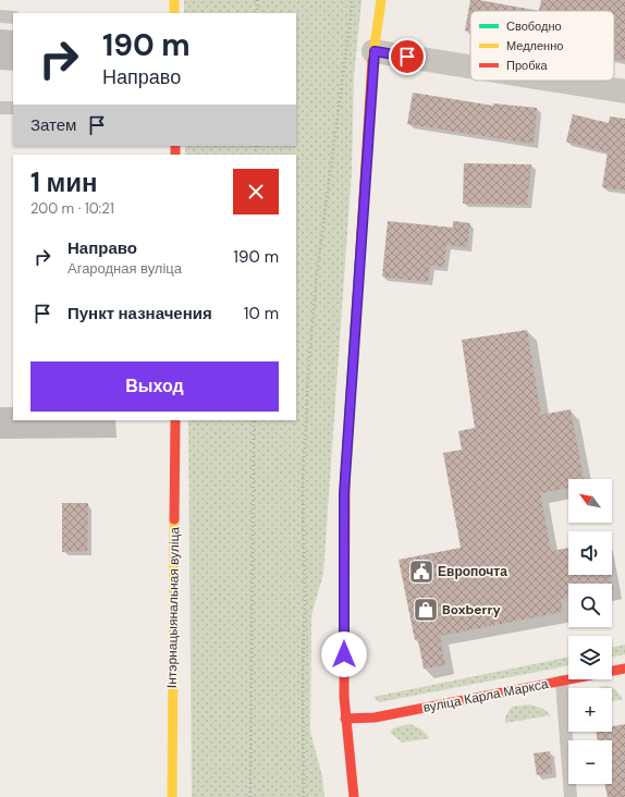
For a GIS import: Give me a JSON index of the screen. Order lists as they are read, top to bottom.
{
  "streets": {
    "street": ["Інтэрнацыянальная вуліца", "вуліца Карла Маркса"]
  },
  "places": {
    "public building": ["Европочта"],
    "shop": ["Boxberry"]
  },
  "legend": ["Свободно", "Медленно", "Пробка"],
  "north": "top left",
  "page": {
    "turn": ["190 m", "Направо"],
    "then": "Затем",
    "heading": ["1 мин", "200 m · 10:21"],
    "list": [
      {
        "name": "Направо",
        "note": "Агародная вуліца",
        "value": "190 m"
      },
      {
        "name": "Пункт назначения",
        "value": "10 m"
      }
    ],
    "buttons": "Выход",
    "map_buttons": ["+", "−"]
  }
}
